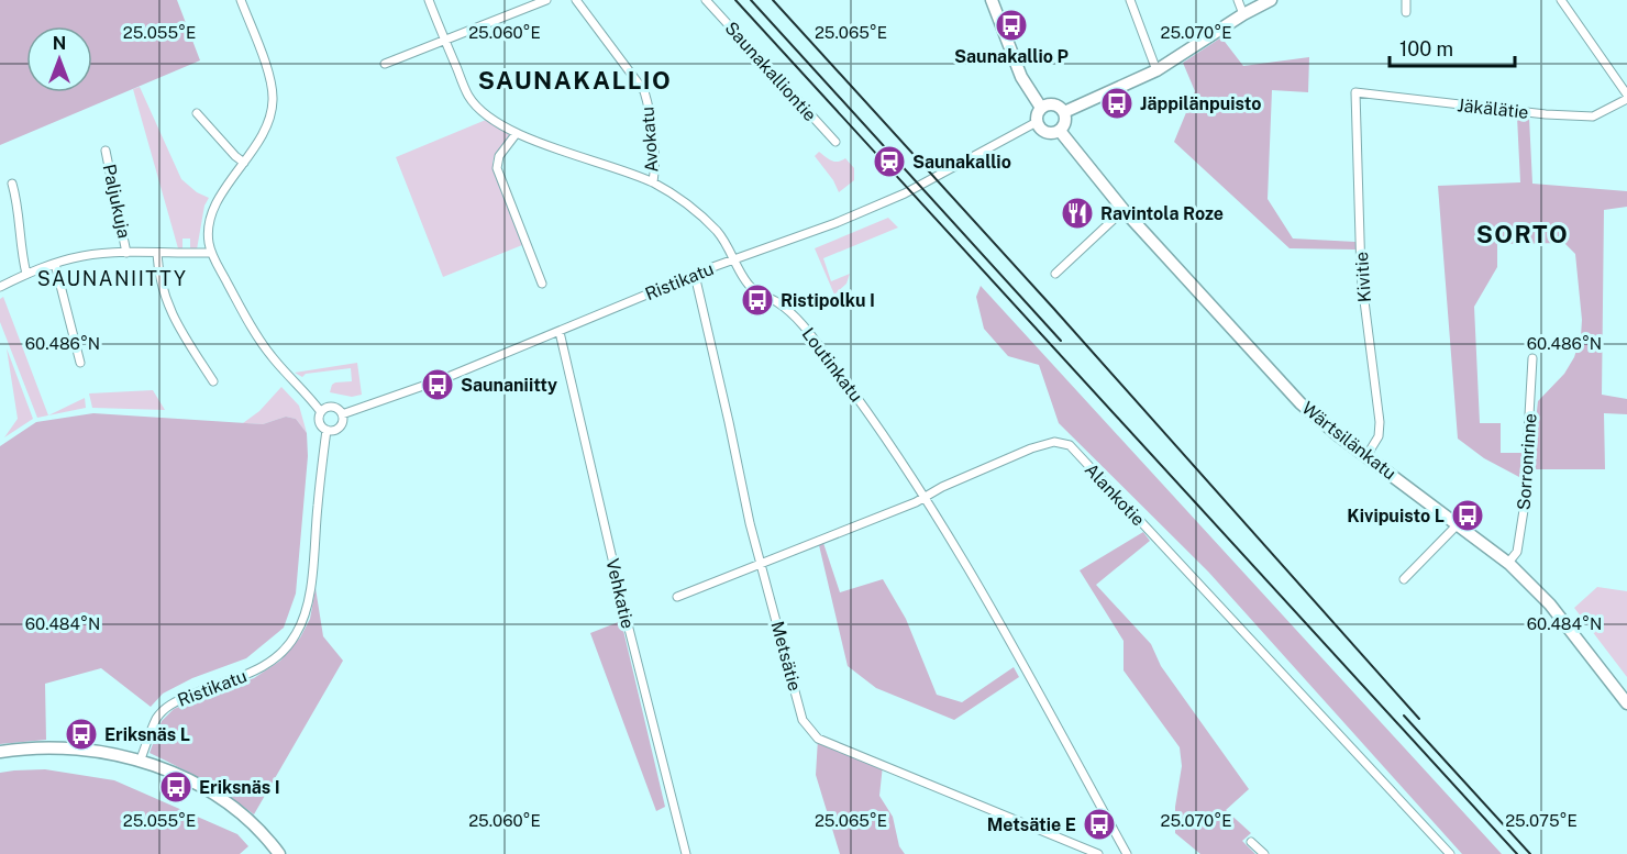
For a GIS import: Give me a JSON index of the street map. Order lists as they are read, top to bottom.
{
  "streets": {
    "street": [
      "Saunakalliontie",
      "Jäkälätie",
      "Avokatu",
      "Paljukuja",
      "Kivitie",
      "Ristikatu",
      "Loutinkatu",
      "Wärtsilänkatu",
      "Sorronrinne",
      "Alankotie",
      "Vehkatie",
      "Metsätie"
    ]
  },
  "crossings": [
    ["Jäkälätie", "Kivitie"],
    ["Avokatu", "Loutinkatu"],
    ["Kivitie", "Wärtsilänkatu"],
    ["Ristikatu", "Loutinkatu"],
    ["Ristikatu", "Wärtsilänkatu"],
    ["Ristikatu", "Vehkatie"],
    ["Ristikatu", "Metsätie"],
    ["Loutinkatu", "Alankotie"],
    ["Wärtsilänkatu", "Sorronrinne"],
    ["Alankotie", "Metsätie"]
  ],
  "districts": ["SAUNAKALLIO", "SORTO", "SAUNANIITTY"],
  "places": {
    "bus stop": [
      "Saunakallio P",
      "Jäppilänpuisto",
      "Ristipolku I",
      "Saunaniitty",
      "Kivipuisto L",
      "Eriksnäs L",
      "Eriksnäs I",
      "Metsätie E"
    ],
    "station": ["Saunakallio"],
    "restaurant": ["Ravintola Roze"]
  },
  "scale_bar": "100 m",
  "north": "top",
  "coordinates": [
    "25.055°E",
    "25.060°E",
    "25.065°E",
    "25.070°E",
    "60.486°N",
    "60.484°N",
    "25.075°E"
  ]
}
